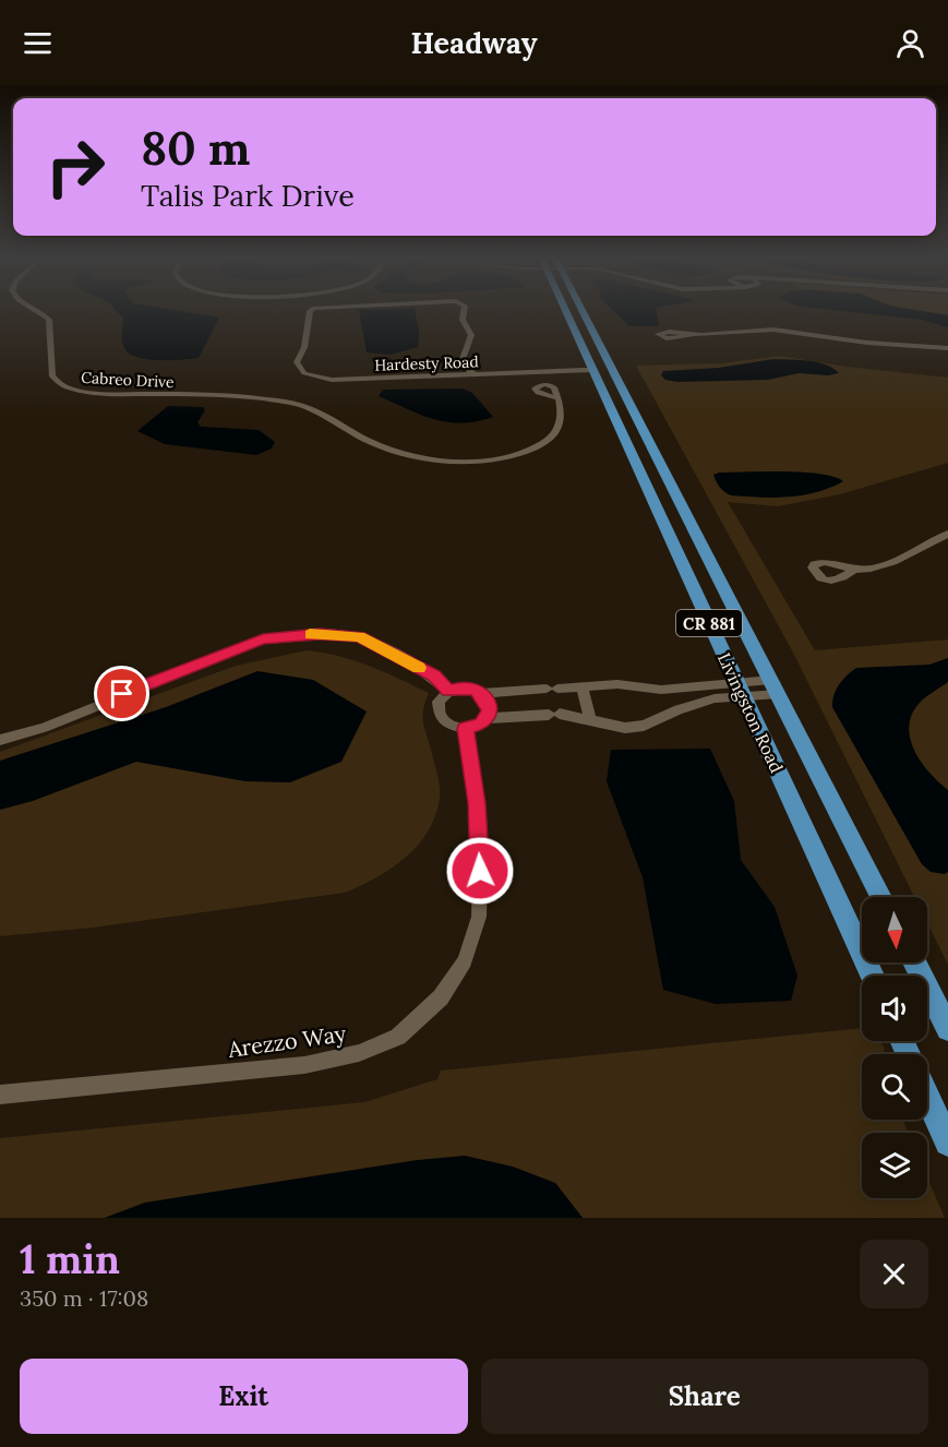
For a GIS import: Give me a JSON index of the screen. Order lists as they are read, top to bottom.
{
  "streets": {
    "main road": ["CR 881", "Livingston Road"],
    "street": ["Hardesty Road", "Cabreo Drive", "Arezzo Way"]
  },
  "crossings": [
    ["Hardesty Road", "Livingston Road"]
  ],
  "north": "bottom",
  "page": {
    "header": "Headway",
    "turn": ["80 m", "Talis Park Drive"],
    "heading": ["1 min", "350 m · 17:08"],
    "buttons": ["Exit", "Share"]
  }
}
